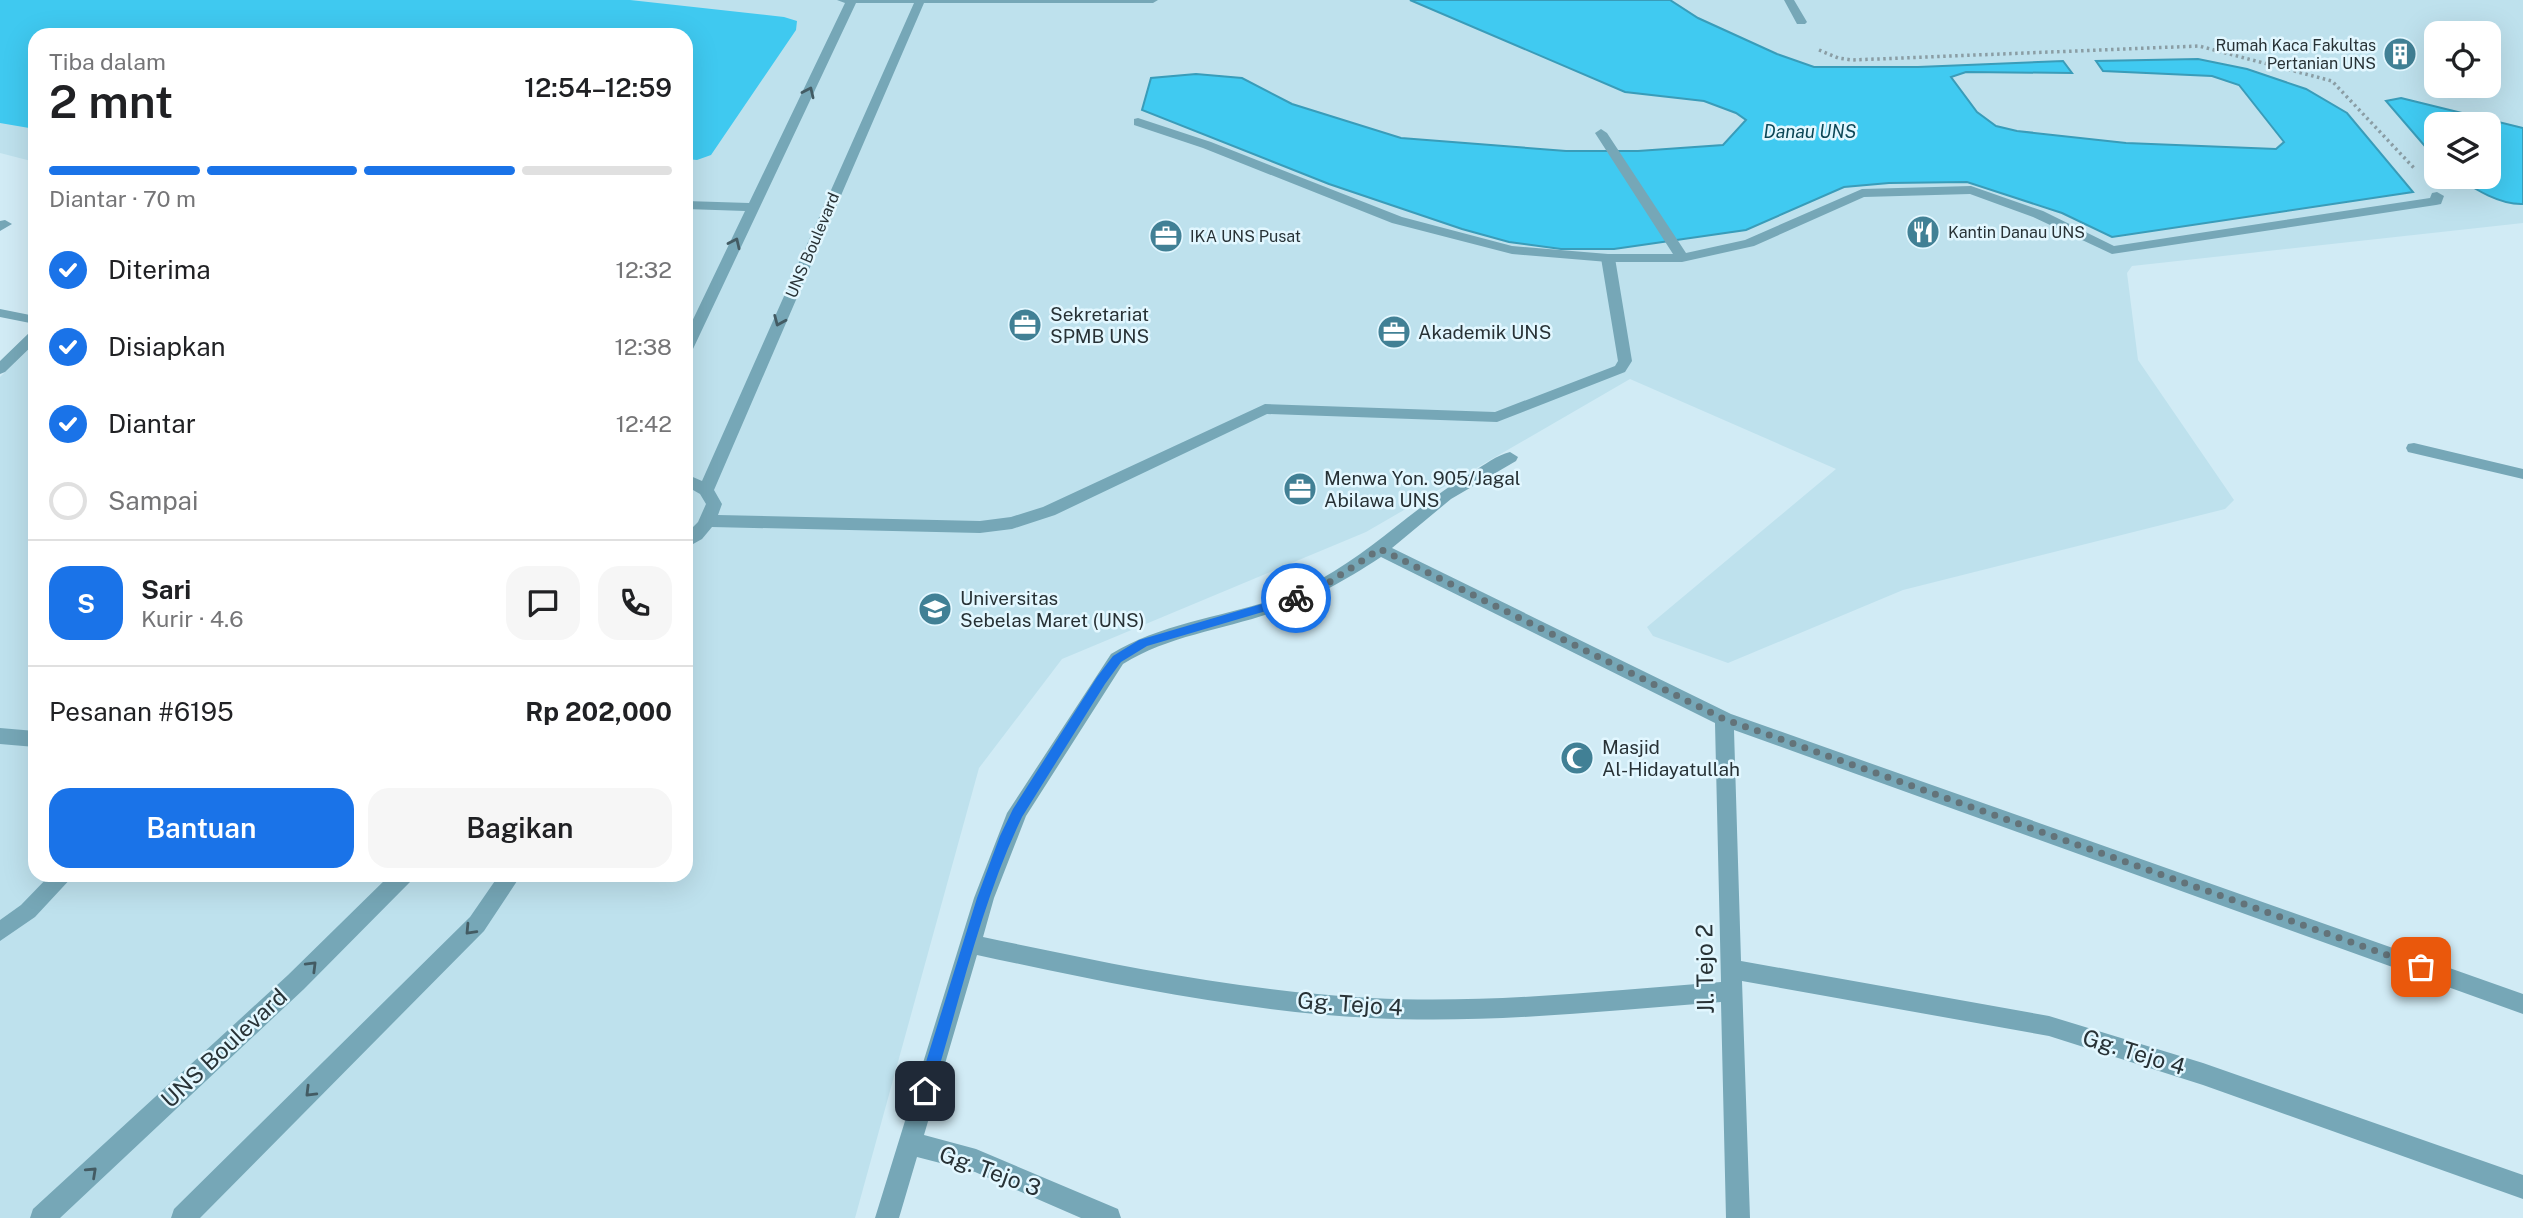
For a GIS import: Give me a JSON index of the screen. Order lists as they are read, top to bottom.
{
  "streets": {
    "street": [
      "UNS Boulevard",
      "Jl. Tejo 2",
      "Gg. Tejo 4",
      "Gg. Tejo 3"
    ]
  },
  "crossings": [
    ["Jl. Tejo 2", "Gg. Tejo 4"]
  ],
  "water": ["Danau UNS"],
  "places": {
    "building": ["Rumah Kaca Fakultas Pertanian UNS"],
    "restaurant": ["Kantin Danau UNS"],
    "office": [
      "IKA UNS Pusat",
      "Sekretariat SPMB UNS",
      "Akademik UNS",
      "Menwa Yon. 905/Jagal Abilawa UNS"
    ],
    "school or university": ["Universitas Sebelas Maret (UNS)"],
    "mosque": ["Masjid Al-Hidayatullah"]
  },
  "page": {
    "heading": ["2 mnt", "Tiba dalam", "12:54–12:59"],
    "panel": [
      "Sari",
      "Kurir · 4.6",
      "Pesanan #6195",
      "Rp 202,000"
    ],
    "bar": "Diantar · 70 m",
    "list": [
      ["Diterima", "12:32"],
      ["Disiapkan", "12:38"],
      ["Diantar", "12:42"],
      "Sampai"
    ],
    "round": "S",
    "buttons": ["Bantuan", "Bagikan"]
  }
}
